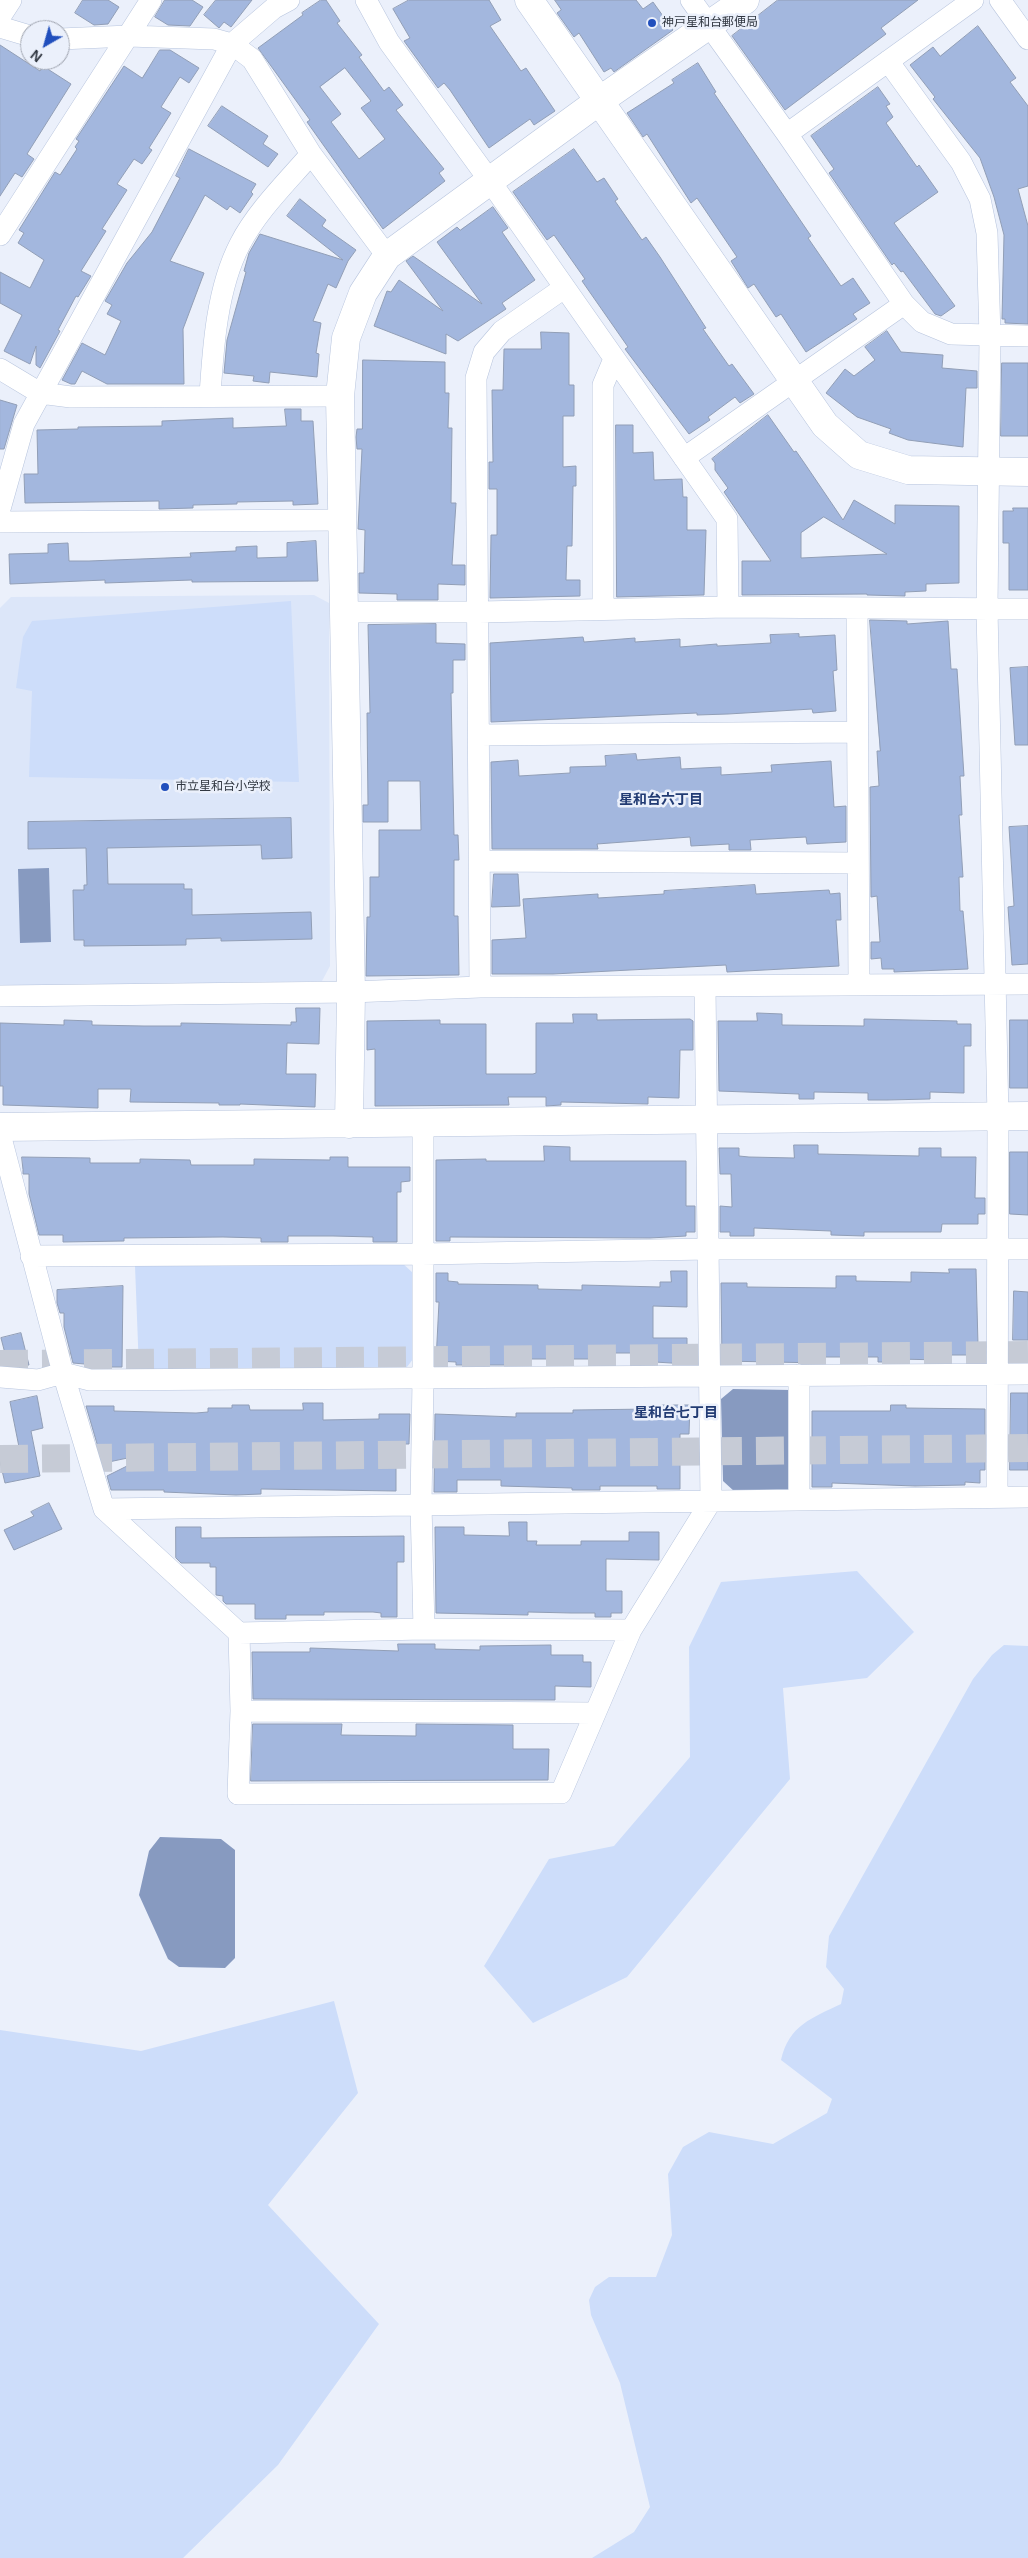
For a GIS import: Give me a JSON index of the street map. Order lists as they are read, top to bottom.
{
  "districts": ["星和台六丁目", "星和台七丁目"],
  "places": ["神戸星和台郵便局", "市立星和台小学校"],
  "north": "bottom left"
}
